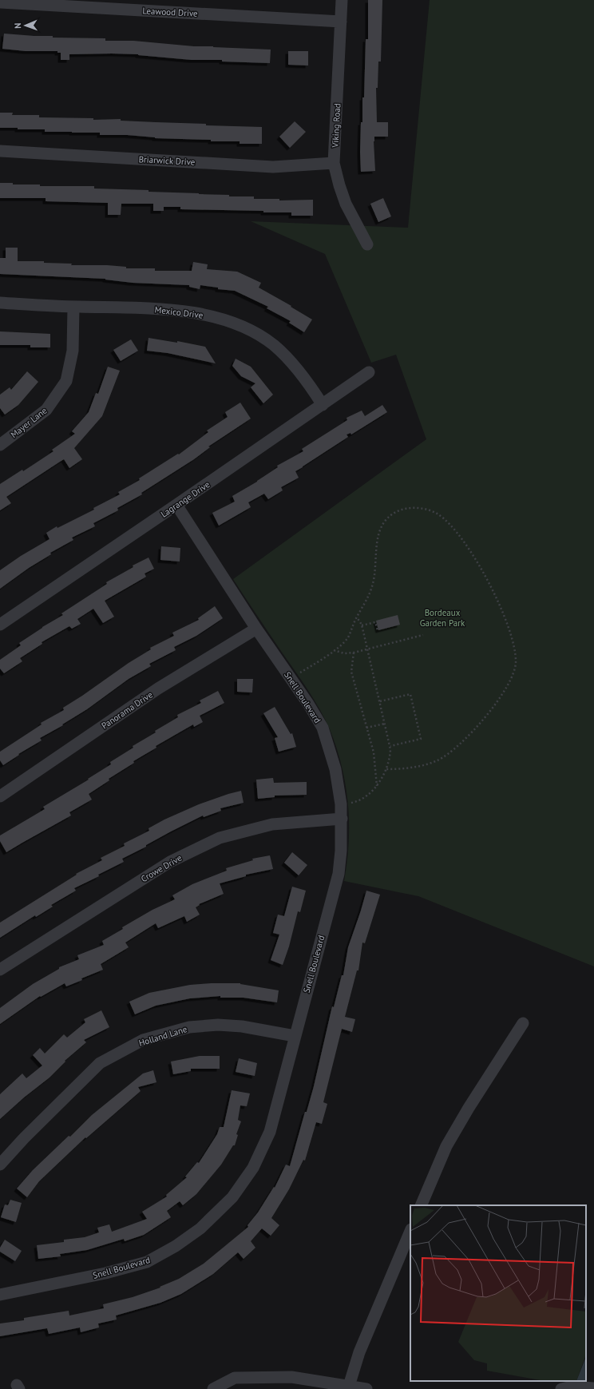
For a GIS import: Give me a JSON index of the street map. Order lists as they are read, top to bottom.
{
  "streets": {
    "street": [
      "Leawood Drive",
      "Viking Road",
      "Briarwick Drive",
      "Mexico Drive",
      "Mayer Lane",
      "Lagrange Drive",
      "Snell Boulevard",
      "Panorama Drive",
      "Crowe Drive",
      "Holland Lane"
    ]
  },
  "crossings": [
    ["Leawood Drive", "Viking Road"],
    ["Viking Road", "Briarwick Drive"],
    ["Mexico Drive", "Mayer Lane"],
    ["Mexico Drive", "Lagrange Drive"],
    ["Lagrange Drive", "Snell Boulevard"],
    ["Snell Boulevard", "Panorama Drive"],
    ["Snell Boulevard", "Crowe Drive"],
    ["Snell Boulevard", "Holland Lane"]
  ],
  "parks": ["Bordeaux Garden Park"],
  "north": "left"
}
